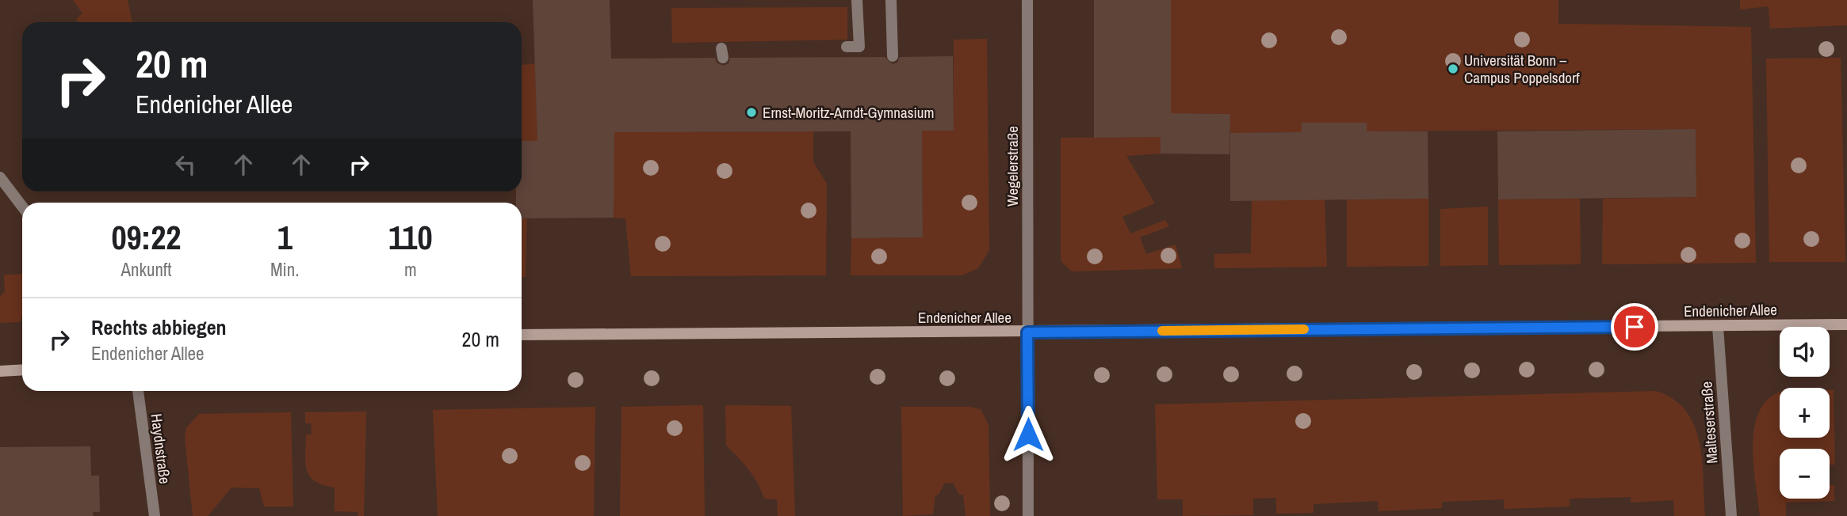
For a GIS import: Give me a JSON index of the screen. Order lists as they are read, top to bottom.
{
  "streets": {
    "street": [
      "Wegelerstraße",
      "Endenicher Allee",
      "Malteserstraße",
      "Haydnstraße"
    ]
  },
  "crossings": [
    ["Wegelerstraße", "Endenicher Allee"],
    ["Endenicher Allee", "Malteserstraße"]
  ],
  "places": ["Universität Bonn – Campus Poppelsdorf", "Ernst-Moritz-Arndt-Gymnasium"],
  "page": {
    "turn": ["20 m", "Endenicher Allee"],
    "eta": [
      "09:22",
      "Ankunft",
      "1",
      "Min.",
      "110",
      "m"
    ],
    "list": [
      {
        "name": "Rechts abbiegen",
        "note": "Endenicher Allee",
        "value": "20 m"
      }
    ],
    "map_buttons": ["+", "−"]
  }
}
